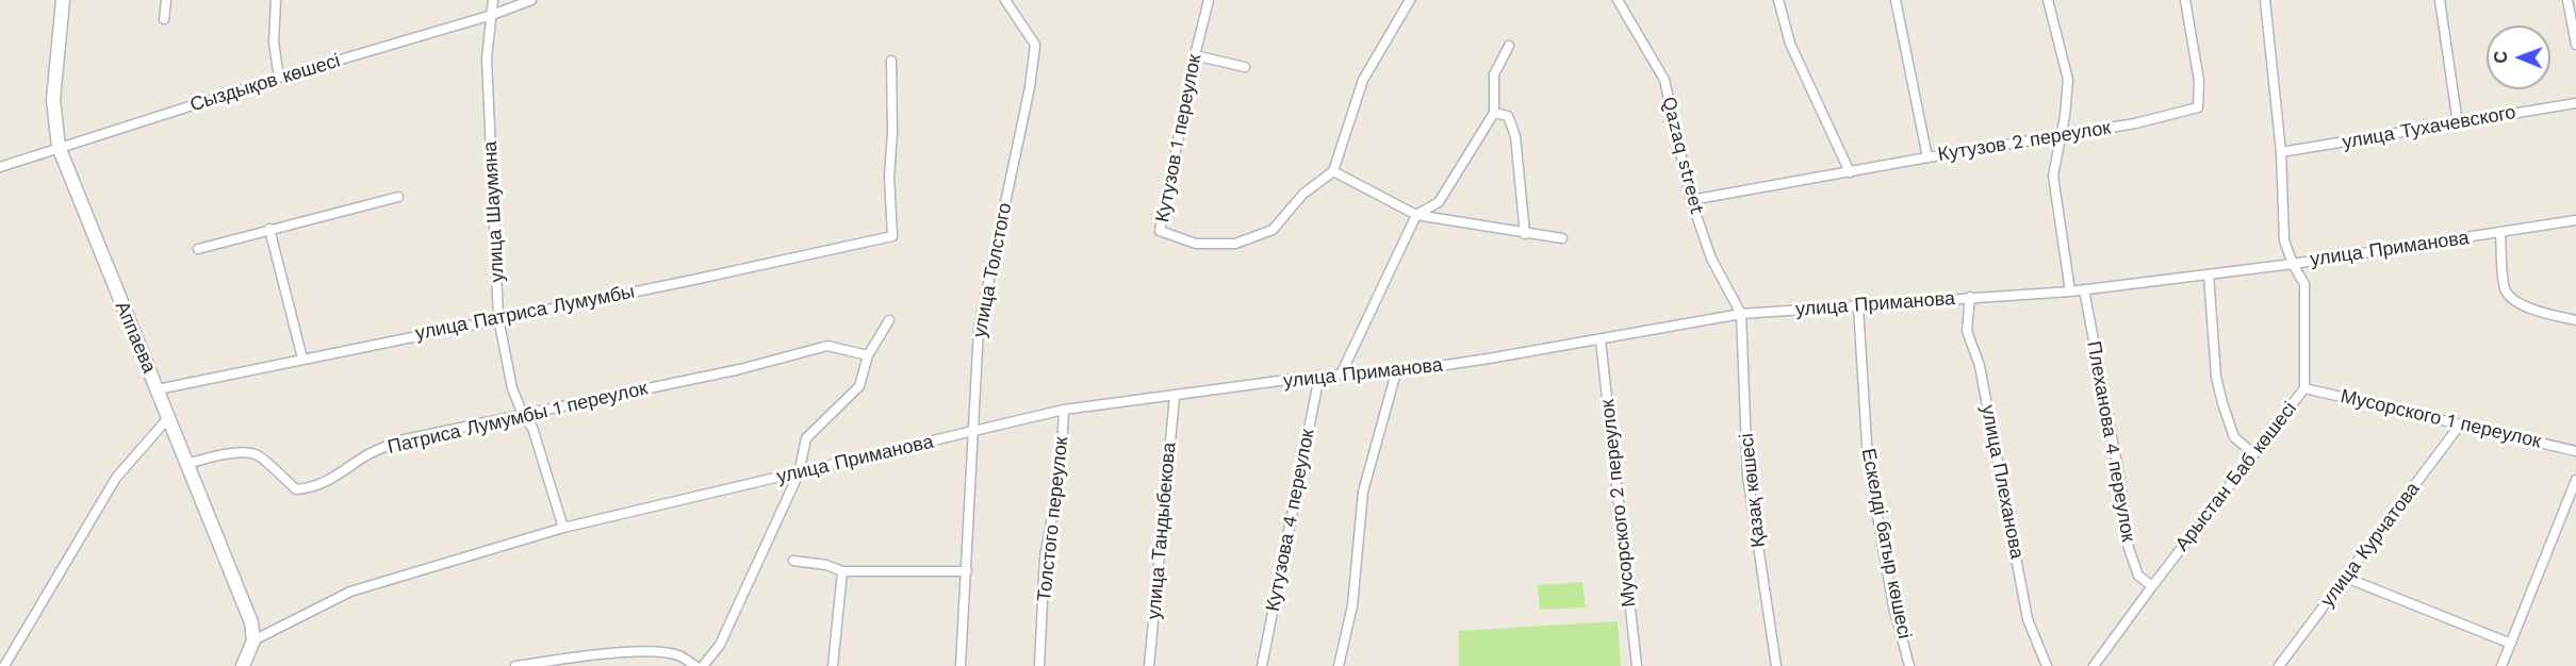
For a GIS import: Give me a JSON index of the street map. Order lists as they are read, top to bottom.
{
  "streets": {
    "street": [
      "Сыздықов көшесі",
      "улица Тухачевского",
      "Кутузов 1 переулок",
      "Кутузов 2 переулок",
      "Qazaq street",
      "улица Шаумяна",
      "улица Приманова",
      "улица Толстого",
      "улица Патриса Лумумбы",
      "Аппаева",
      "Патриса Лумумбы 1 переулок",
      "Мусорского 1 переулок",
      "Плеханова 4 переулок",
      "Арыстан Баб көшесі",
      "улица Плеханова",
      "Қазақ көшесі",
      "Мусорского 2 переулок",
      "Толстого переулок",
      "Кутузова 4 переулок",
      "улица Тандыбекова",
      "Ескелді батыр көшесі",
      "улица Курчатова"
    ]
  },
  "crossings": [
    ["Сыздықов көшесі", "улица Шаумяна"],
    ["Сыздықов көшесі", "Аппаева"],
    ["улица Тухачевского", "Арыстан Баб көшесі"],
    ["Кутузов 2 переулок", "Qazaq street"],
    ["Qazaq street", "улица Приманова"],
    ["Qazaq street", "Қазақ көшесі"],
    ["улица Шаумяна", "улица Приманова"],
    ["улица Шаумяна", "улица Патриса Лумумбы"],
    ["улица Шаумяна", "Патриса Лумумбы 1 переулок"],
    ["улица Приманова", "улица Толстого"],
    ["улица Приманова", "Аппаева"],
    ["улица Приманова", "Плеханова 4 переулок"],
    ["улица Приманова", "Арыстан Баб көшесі"],
    ["улица Приманова", "улица Плеханова"],
    ["улица Приманова", "Қазақ көшесі"],
    ["улица Приманова", "Мусорского 2 переулок"],
    ["улица Приманова", "Толстого переулок"],
    ["улица Приманова", "Кутузова 4 переулок"],
    ["улица Приманова", "улица Тандыбекова"],
    ["улица Приманова", "Ескелді батыр көшесі"],
    ["улица Патриса Лумумбы", "Аппаева"],
    ["Аппаева", "Патриса Лумумбы 1 переулок"],
    ["Мусорского 1 переулок", "Арыстан Баб көшесі"],
    ["Мусорского 1 переулок", "улица Курчатова"],
    ["Плеханова 4 переулок", "Арыстан Баб көшесі"]
  ],
  "north": "left"
}
